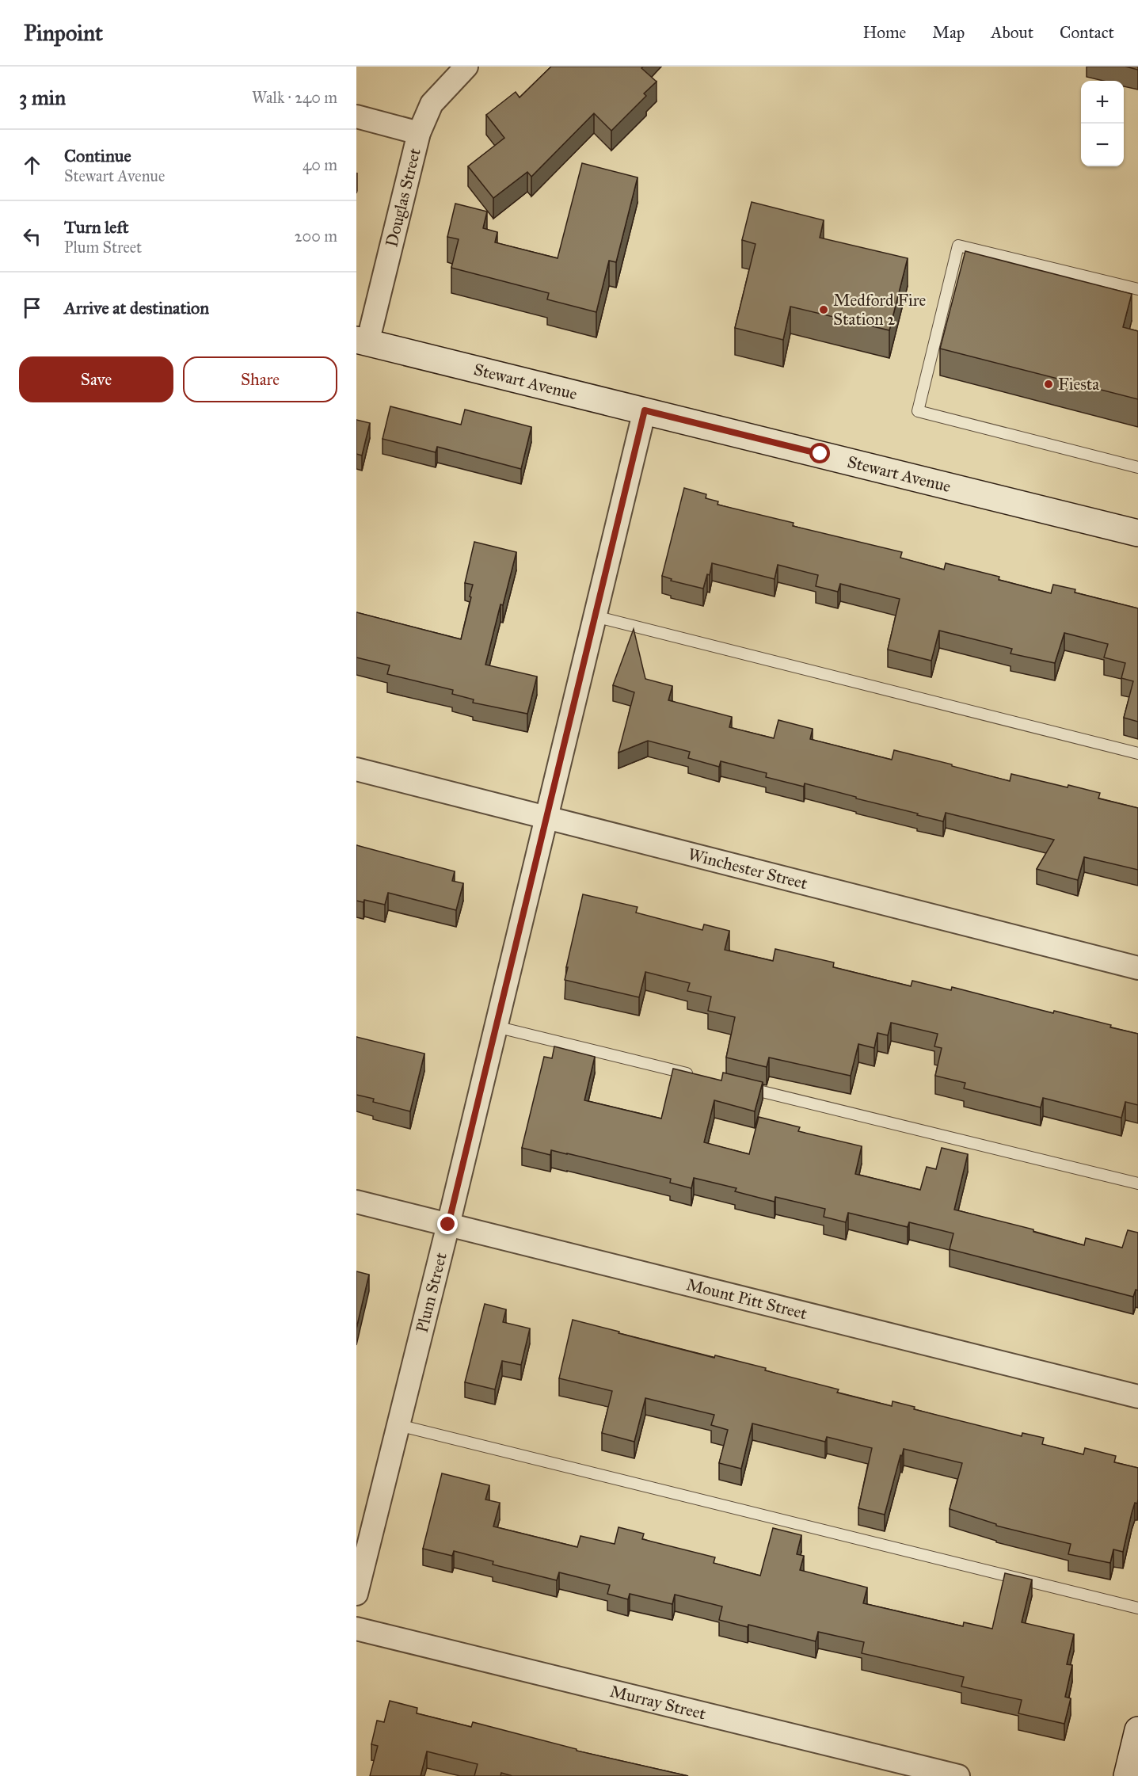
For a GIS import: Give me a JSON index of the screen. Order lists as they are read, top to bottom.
{
  "streets": {
    "main road": ["Stewart Avenue"],
    "street": [
      "Douglas Street",
      "Winchester Street",
      "Plum Street",
      "Mount Pitt Street",
      "Murray Street"
    ]
  },
  "crossings": [
    ["Douglas Street", "Stewart Avenue"],
    ["Stewart Avenue", "Plum Street"],
    ["Winchester Street", "Plum Street"],
    ["Plum Street", "Mount Pitt Street"]
  ],
  "places": ["Medford Fire Station 2", "Fiesta"],
  "page": {
    "header": "Pinpoint",
    "nav": [
      "Home",
      "Map",
      "About",
      "Contact"
    ],
    "heading": ["3 min", "Walk · 240 m"],
    "map_buttons": ["+", "−"],
    "list": [
      ["Continue", "Stewart Avenue", "40 m"],
      ["Turn left", "Plum Street", "200 m"],
      "Arrive at destination"
    ],
    "buttons": ["Save", "Share"]
  }
}
